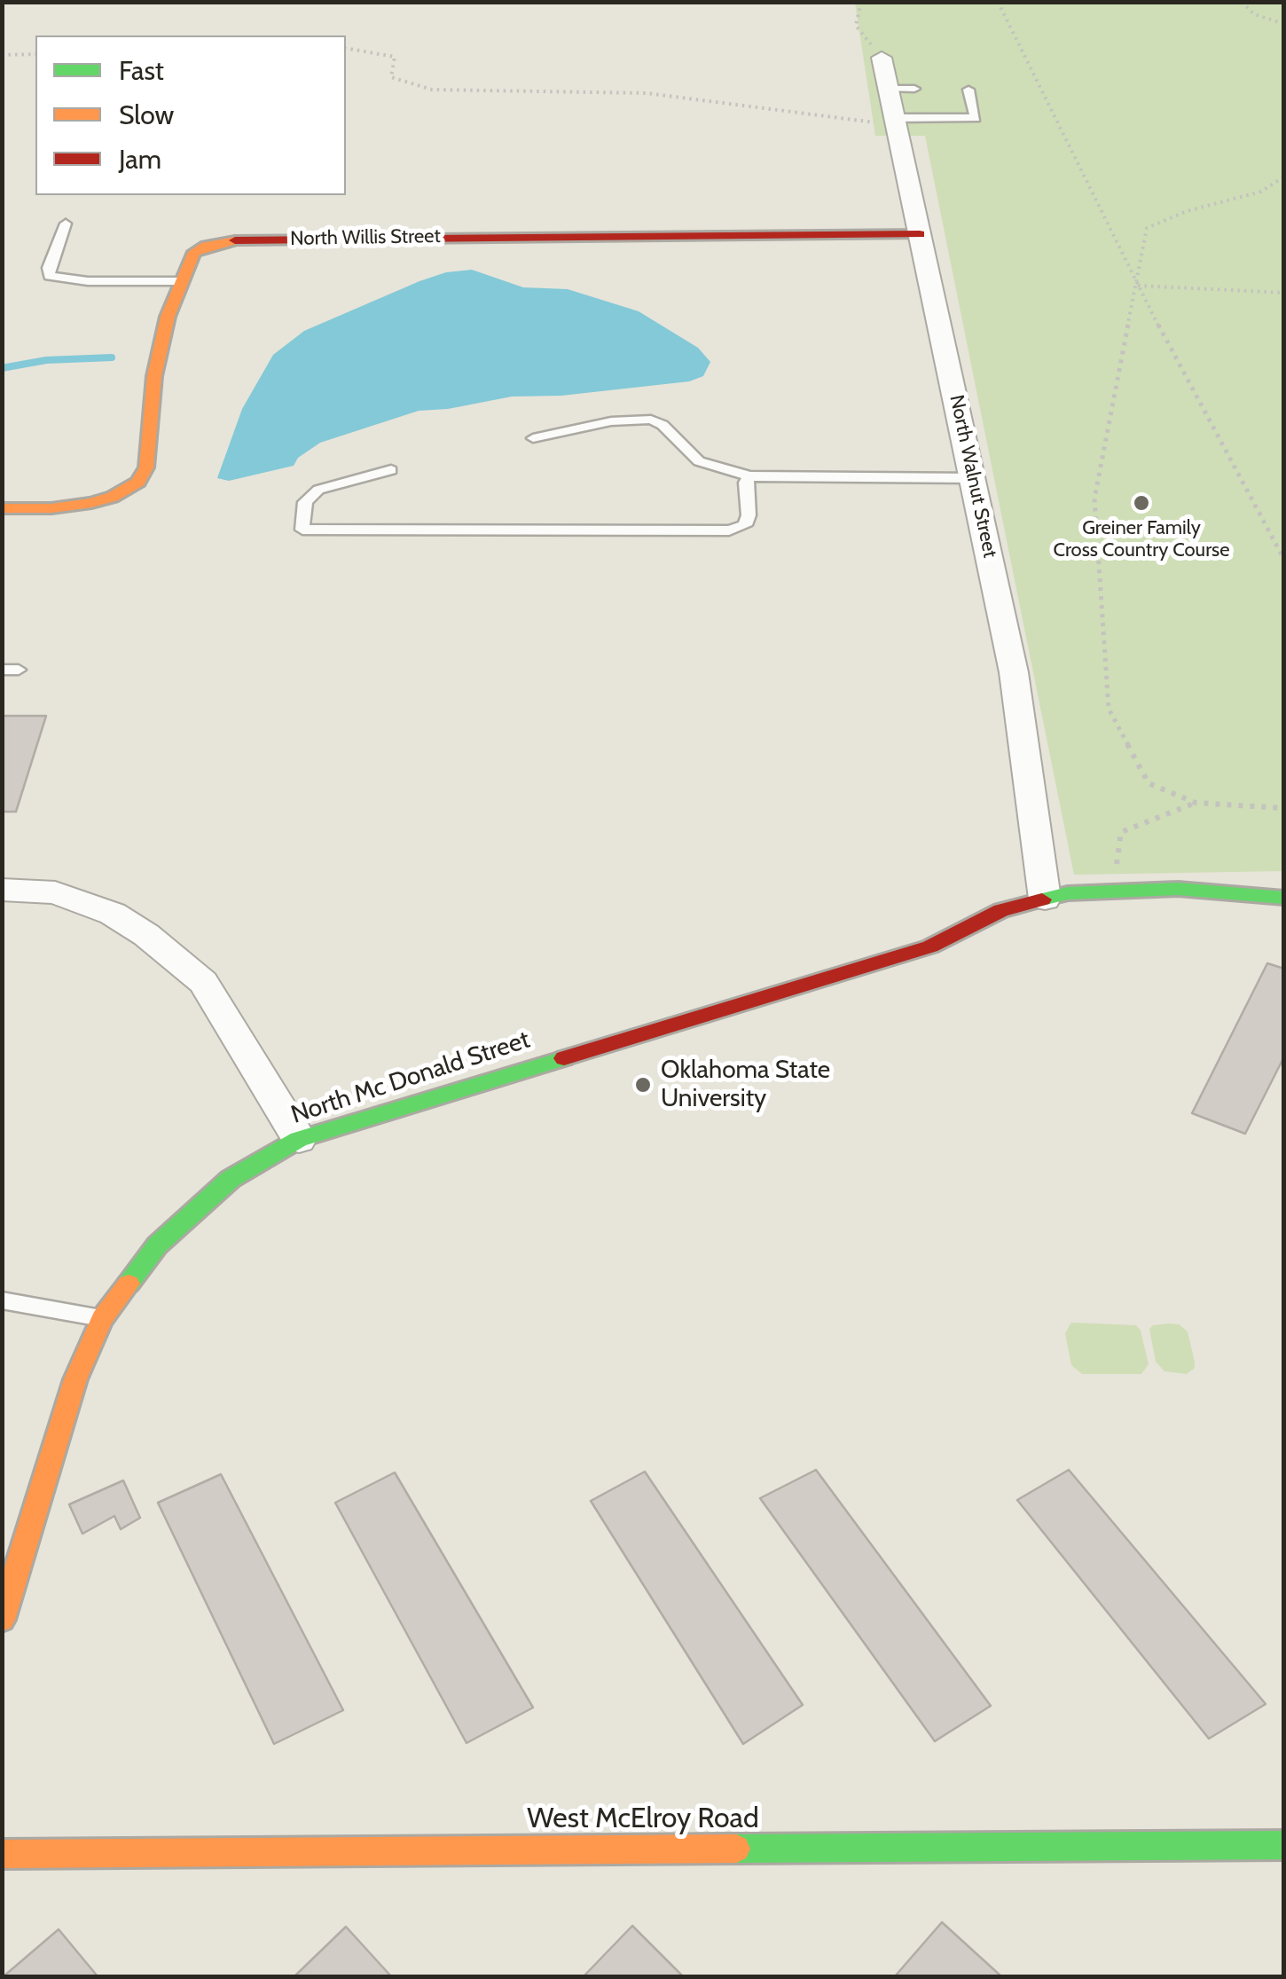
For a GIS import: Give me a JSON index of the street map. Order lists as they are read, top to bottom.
{
  "streets": {
    "street": [
      "North Willis Street",
      "North Walnut Street",
      "North Mc Donald Street",
      "West McElroy Road"
    ]
  },
  "crossings": [
    ["North Willis Street", "North Walnut Street"],
    ["North Walnut Street", "North Mc Donald Street"]
  ],
  "places": ["Greiner Family Cross Country Course", "Oklahoma State University"],
  "legend": ["Fast", "Slow", "Jam"]
}
